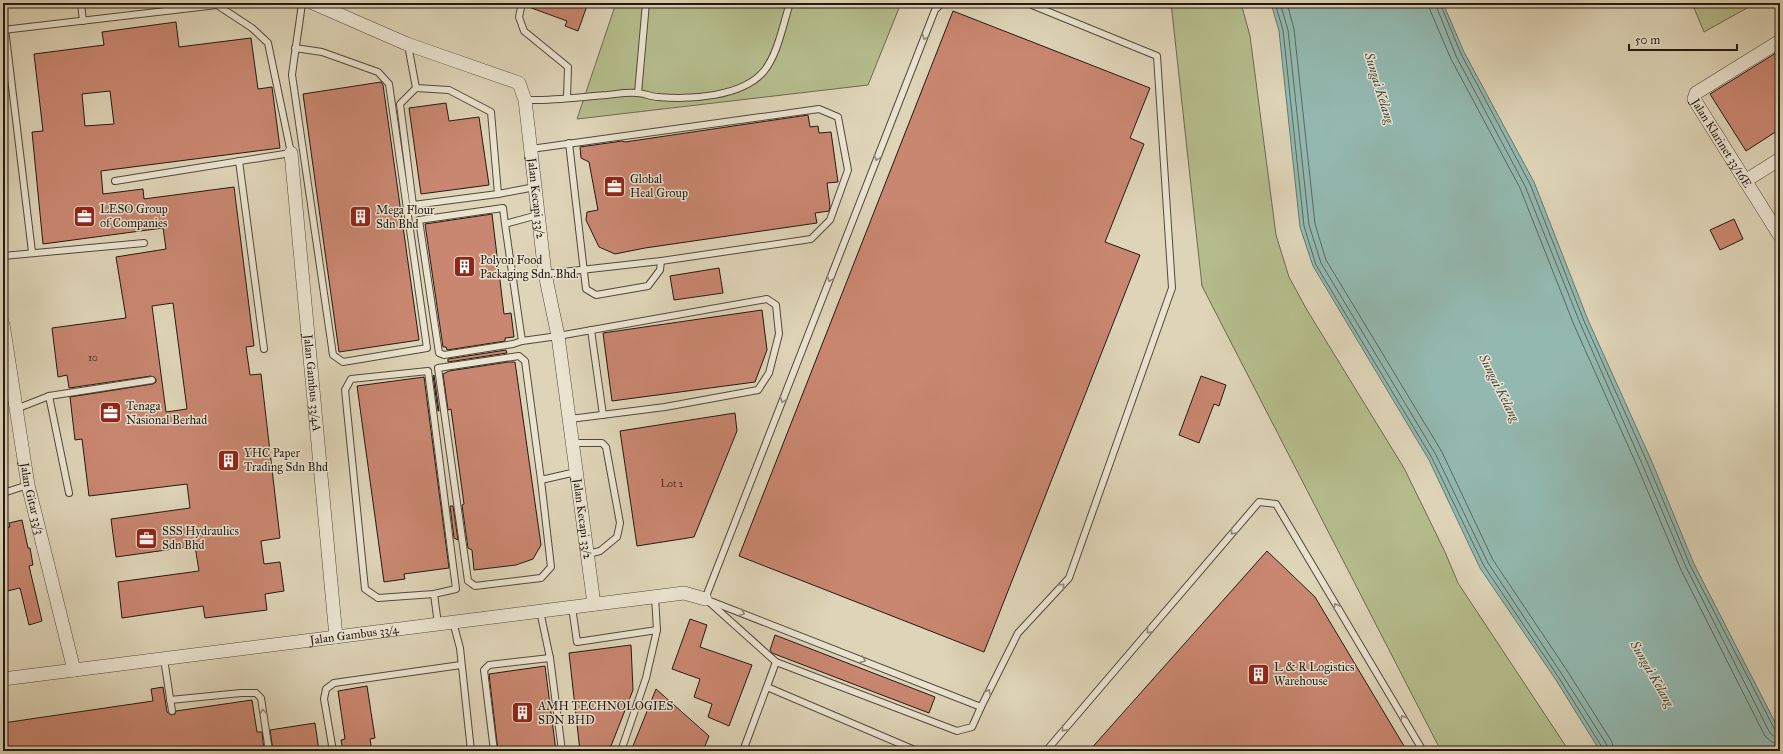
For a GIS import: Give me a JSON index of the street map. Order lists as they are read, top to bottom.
{
  "streets": {
    "street": [
      "Jalan Klarinet 33/16E",
      "Jalan Kecapi 33/2",
      "Jalan Gambus 33/4A",
      "Jalan Gitar 33/3",
      "Jalan Gambus 33/4"
    ]
  },
  "crossings": [
    ["Jalan Kecapi 33/2", "Jalan Gambus 33/4"],
    ["Jalan Gambus 33/4A", "Jalan Gambus 33/4"],
    ["Jalan Gitar 33/3", "Jalan Gambus 33/4"]
  ],
  "water": ["Sungai Kelang"],
  "places": {
    "office": [
      "Global Heal Group",
      "LESO Group of Companies",
      "Tenaga Nasional Berhad",
      "SSS Hydraulics Sdn Bhd"
    ],
    "building": [
      "Mega Flour Sdn Bhd",
      "Polyon Food Packaging Sdn. Bhd.",
      "YHC Paper Trading Sdn Bhd",
      "L & R Logistics Warehouse",
      "AMH TECHNOLOGIES SDN BHD"
    ]
  },
  "house_numbers": ["10", "Lot 2"],
  "scale_bar": "50 m"
}
